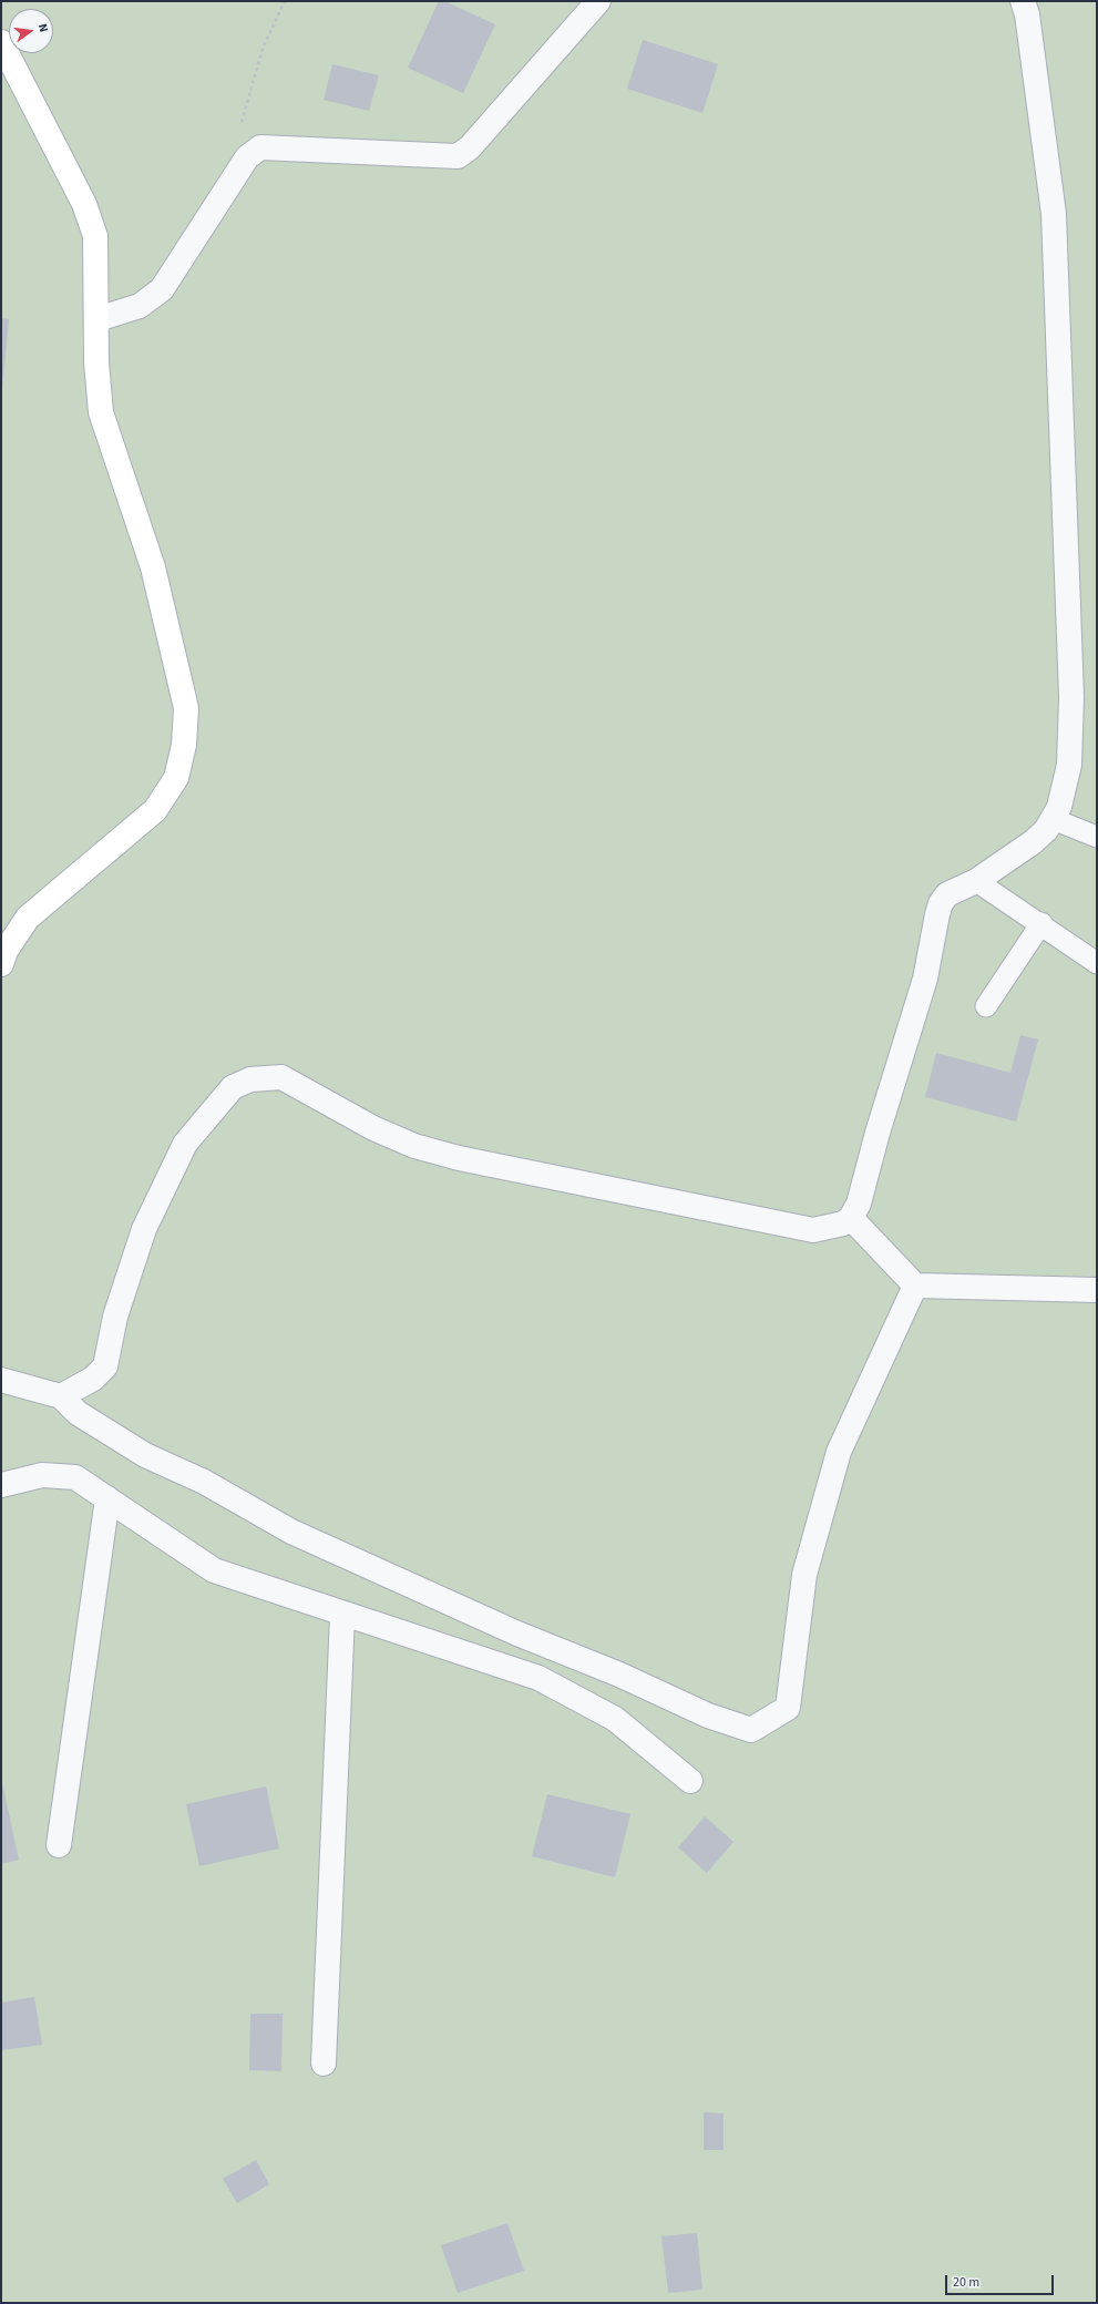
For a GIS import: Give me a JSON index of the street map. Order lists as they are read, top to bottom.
{
  "scale_bar": "20 m",
  "north": "right"
}
